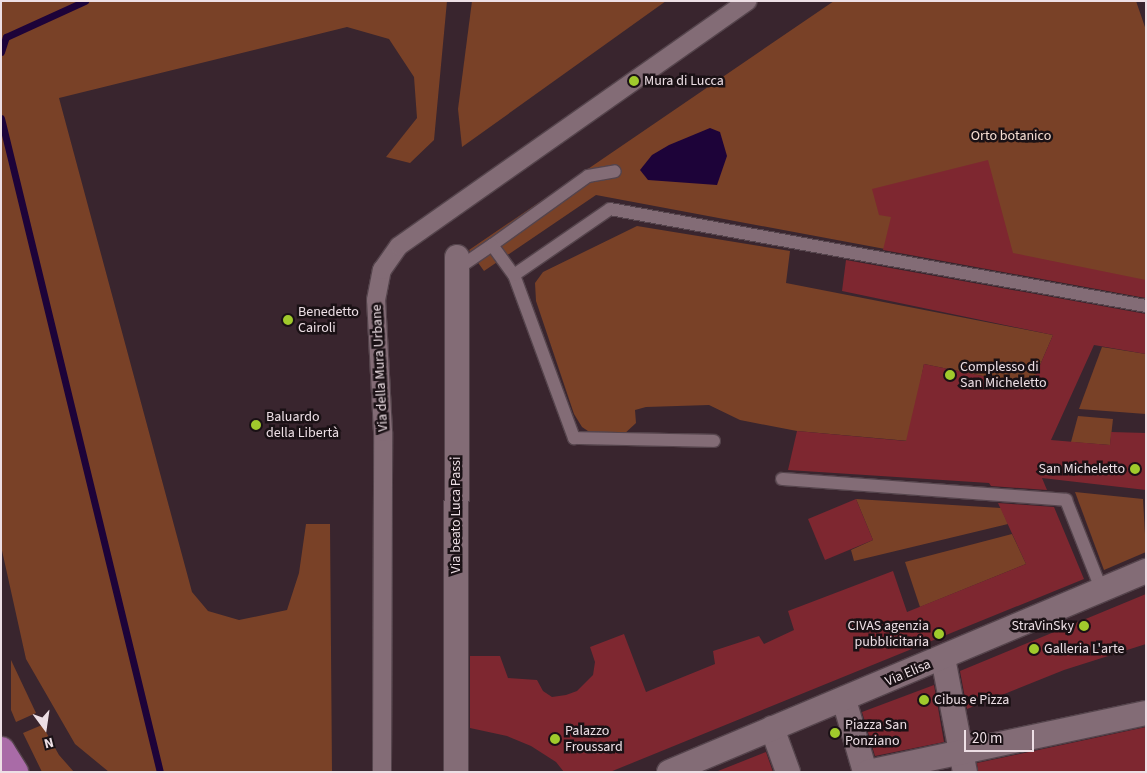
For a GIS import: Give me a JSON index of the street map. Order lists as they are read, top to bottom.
{
  "streets": {
    "street": ["Via della Mura Urbane", "Via beato Luca Passi", "Via Elisa"]
  },
  "parks": ["Orto botanico"],
  "places": [
    "Mura di Lucca",
    "Benedetto Cairoli",
    "Complesso di San Micheletto",
    "Baluardo della Libertà",
    "San Micheletto",
    "StraVinSky",
    "CIVAS agenzia pubblicitaria",
    "Galleria L'arte",
    "Cibus e Pizza",
    "Piazza San Ponziano",
    "Palazzo Froussard"
  ],
  "scale_bar": "20 m",
  "north": "bottom"
}
